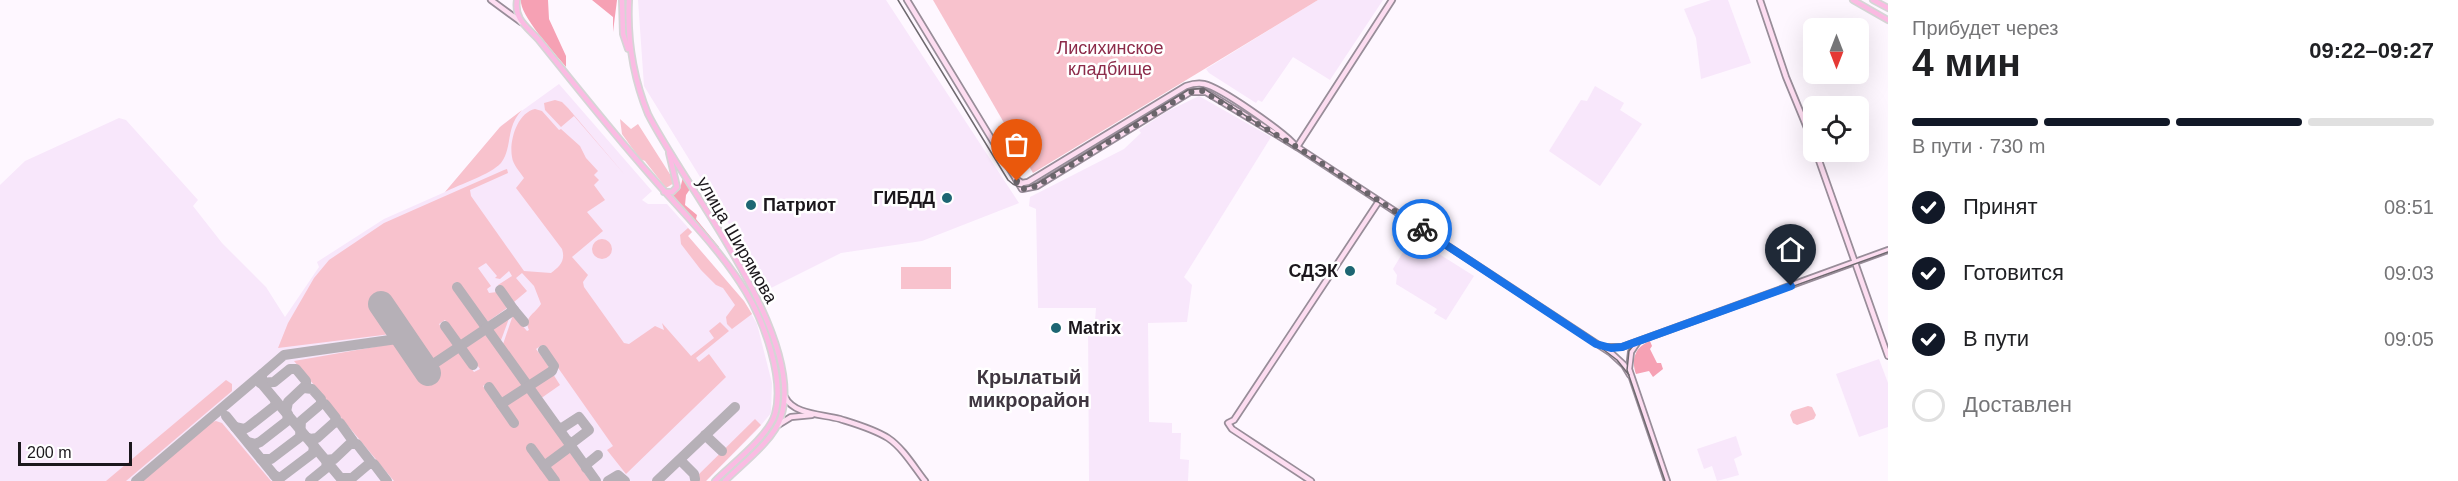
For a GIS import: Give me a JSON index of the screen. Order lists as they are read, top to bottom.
{
  "streets": {
    "main road": ["улица Ширямова"]
  },
  "districts": ["Крылатый микрорайон"],
  "parks": ["Лисихинское кладбище"],
  "places": [
    "ГИБДД",
    "Патриот",
    "СДЭК",
    "Matrix"
  ],
  "scale_bar": "200 m",
  "north": "bottom",
  "page": {
    "heading": ["4 мин", "Прибудет через", "09:22–09:27"],
    "bar": "В пути · 730 m",
    "list": [
      ["Принят", "08:51"],
      ["Готовится", "09:03"],
      ["В пути", "09:05"],
      "Доставлен"
    ],
    "scale": "200 m"
  }
}
